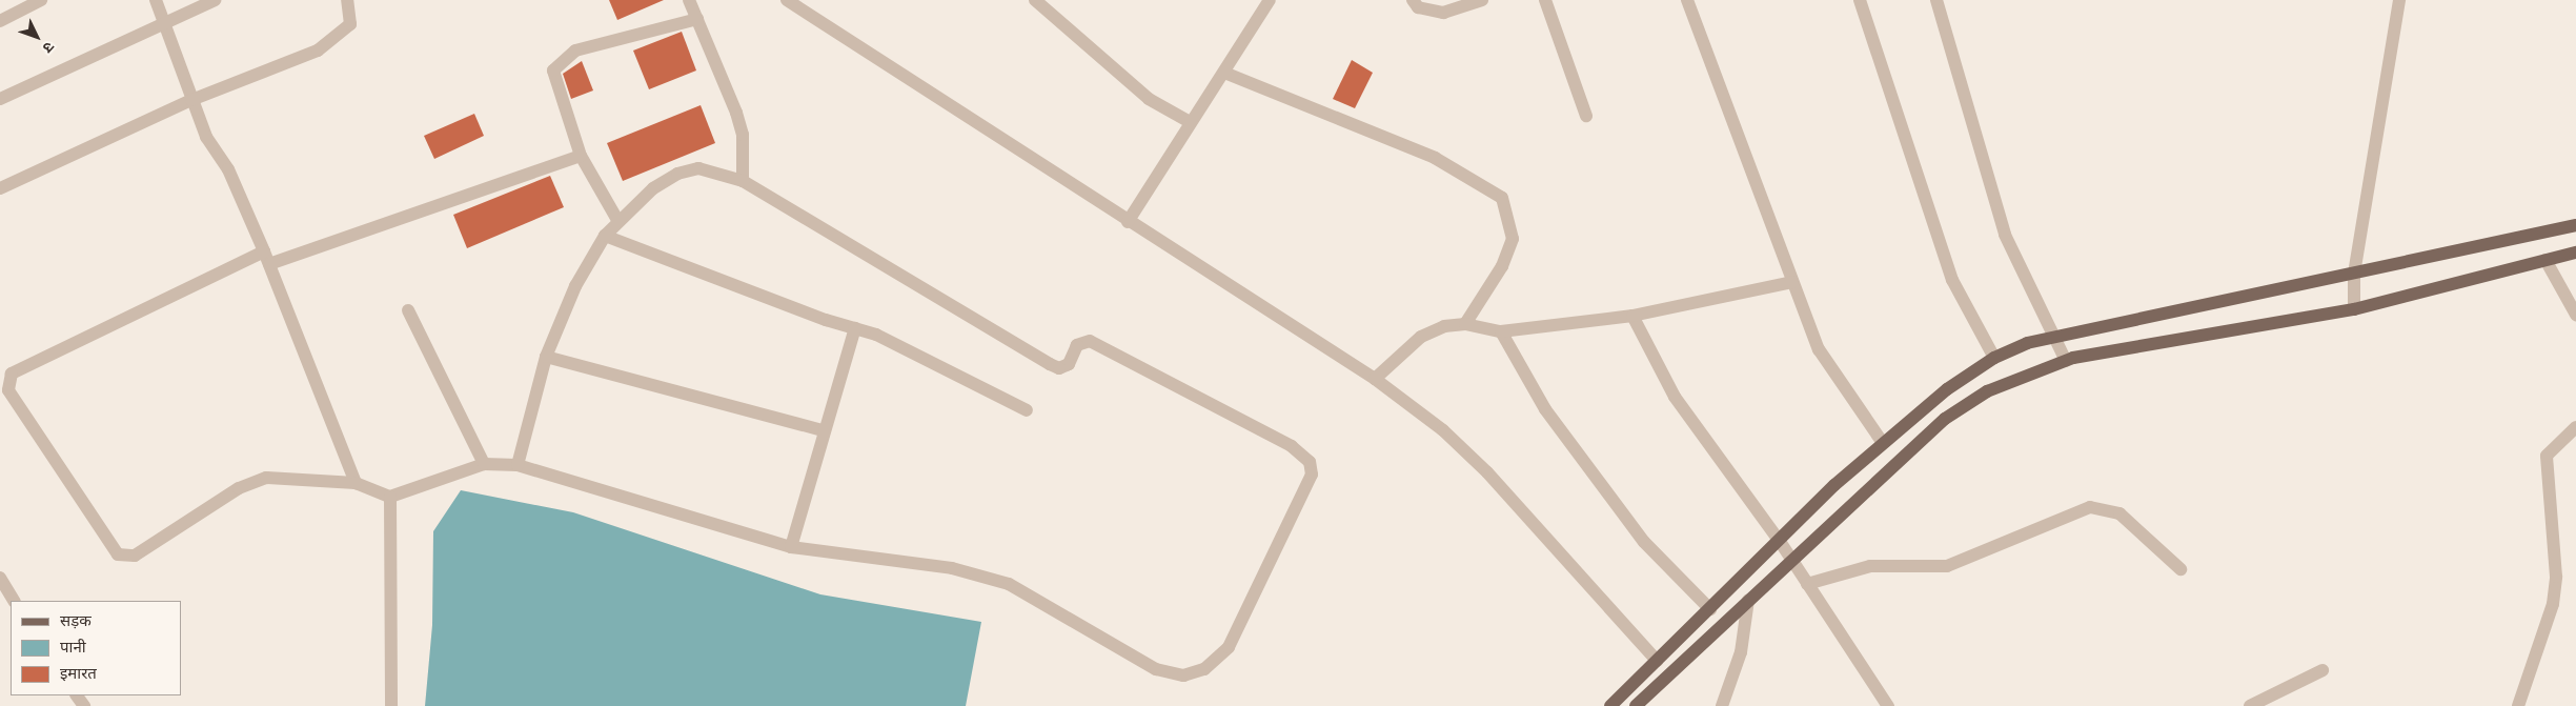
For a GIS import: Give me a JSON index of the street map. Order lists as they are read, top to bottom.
{
  "legend": ["सड़क", "पानी", "इमारत"],
  "north": "bottom right"
}
